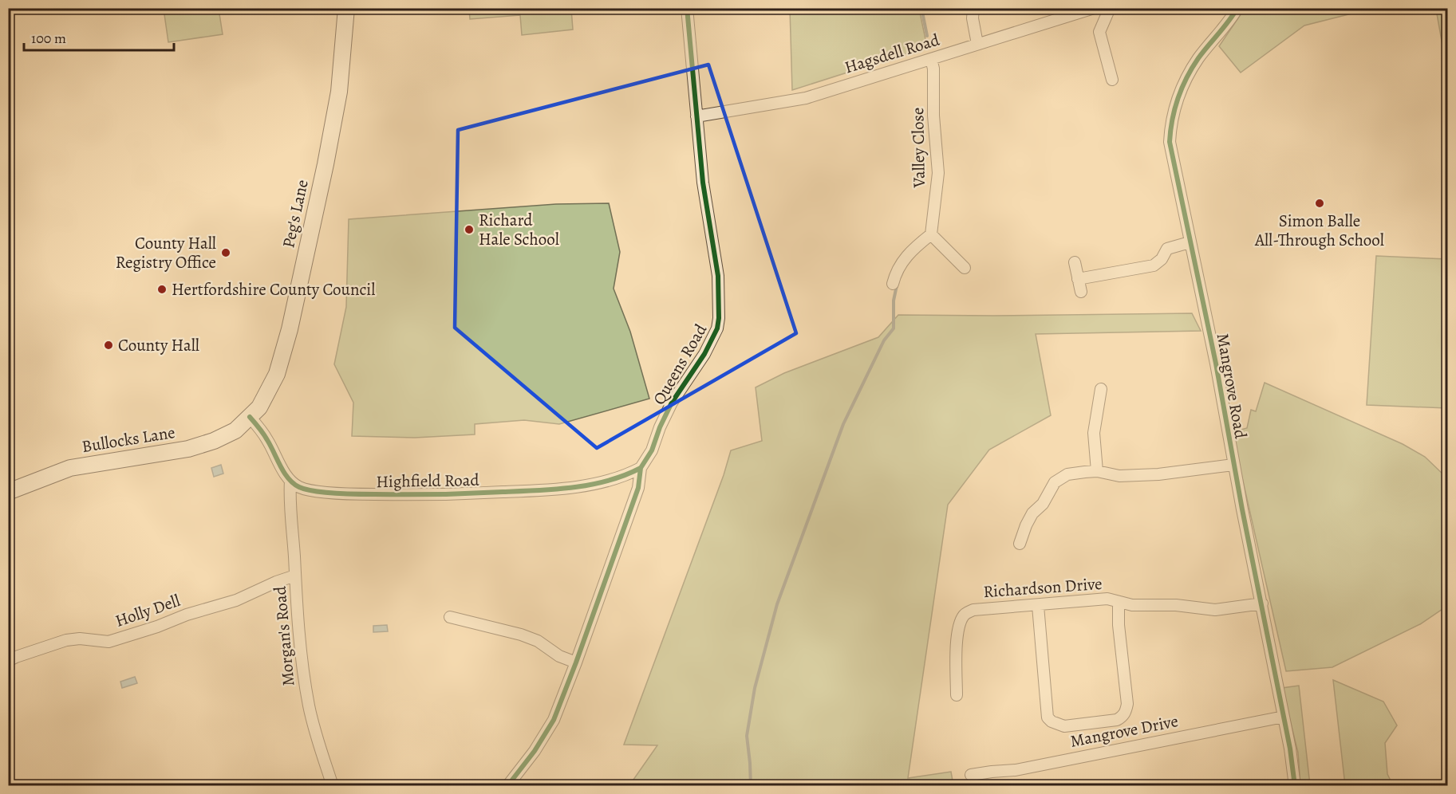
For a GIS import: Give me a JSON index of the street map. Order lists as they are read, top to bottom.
{
  "streets": {
    "main road": ["Peg's Lane", "Bullocks Lane"],
    "street": [
      "Hagsdell Road",
      "Valley Close",
      "Queens Road",
      "Mangrove Road",
      "Highfield Road",
      "Richardson Drive",
      "Holly Dell",
      "Morgan's Road",
      "Mangrove Drive"
    ]
  },
  "crossings": [
    ["Hagsdell Road", "Valley Close"],
    ["Hagsdell Road", "Queens Road"],
    ["Peg's Lane", "Bullocks Lane"],
    ["Queens Road", "Highfield Road"],
    ["Mangrove Road", "Richardson Drive"],
    ["Mangrove Road", "Mangrove Drive"],
    ["Highfield Road", "Morgan's Road"],
    ["Holly Dell", "Morgan's Road"]
  ],
  "places": [
    "Simon Balle All-Through School",
    "Richard Hale School",
    "County Hall Registry Office",
    "Hertfordshire County Council",
    "County Hall"
  ],
  "scale_bar": "100 m"
}
